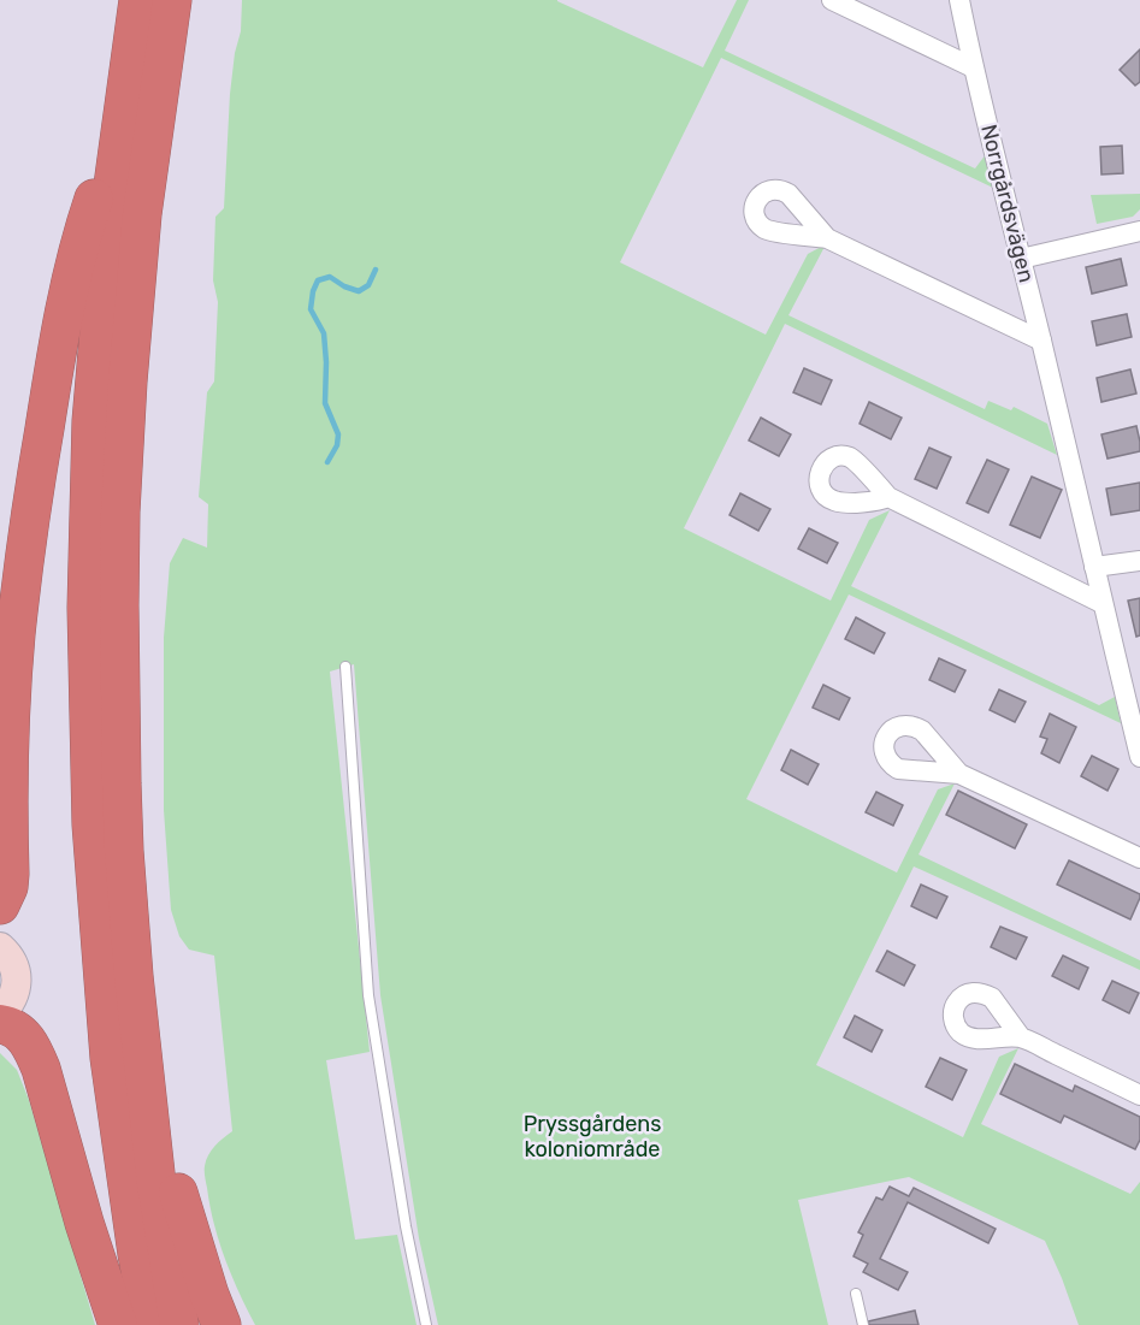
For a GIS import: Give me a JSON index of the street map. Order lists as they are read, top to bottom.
{
  "streets": {
    "street": ["Norrgårdsvägen"]
  },
  "parks": ["Pryssgårdens koloniområde"]
}
